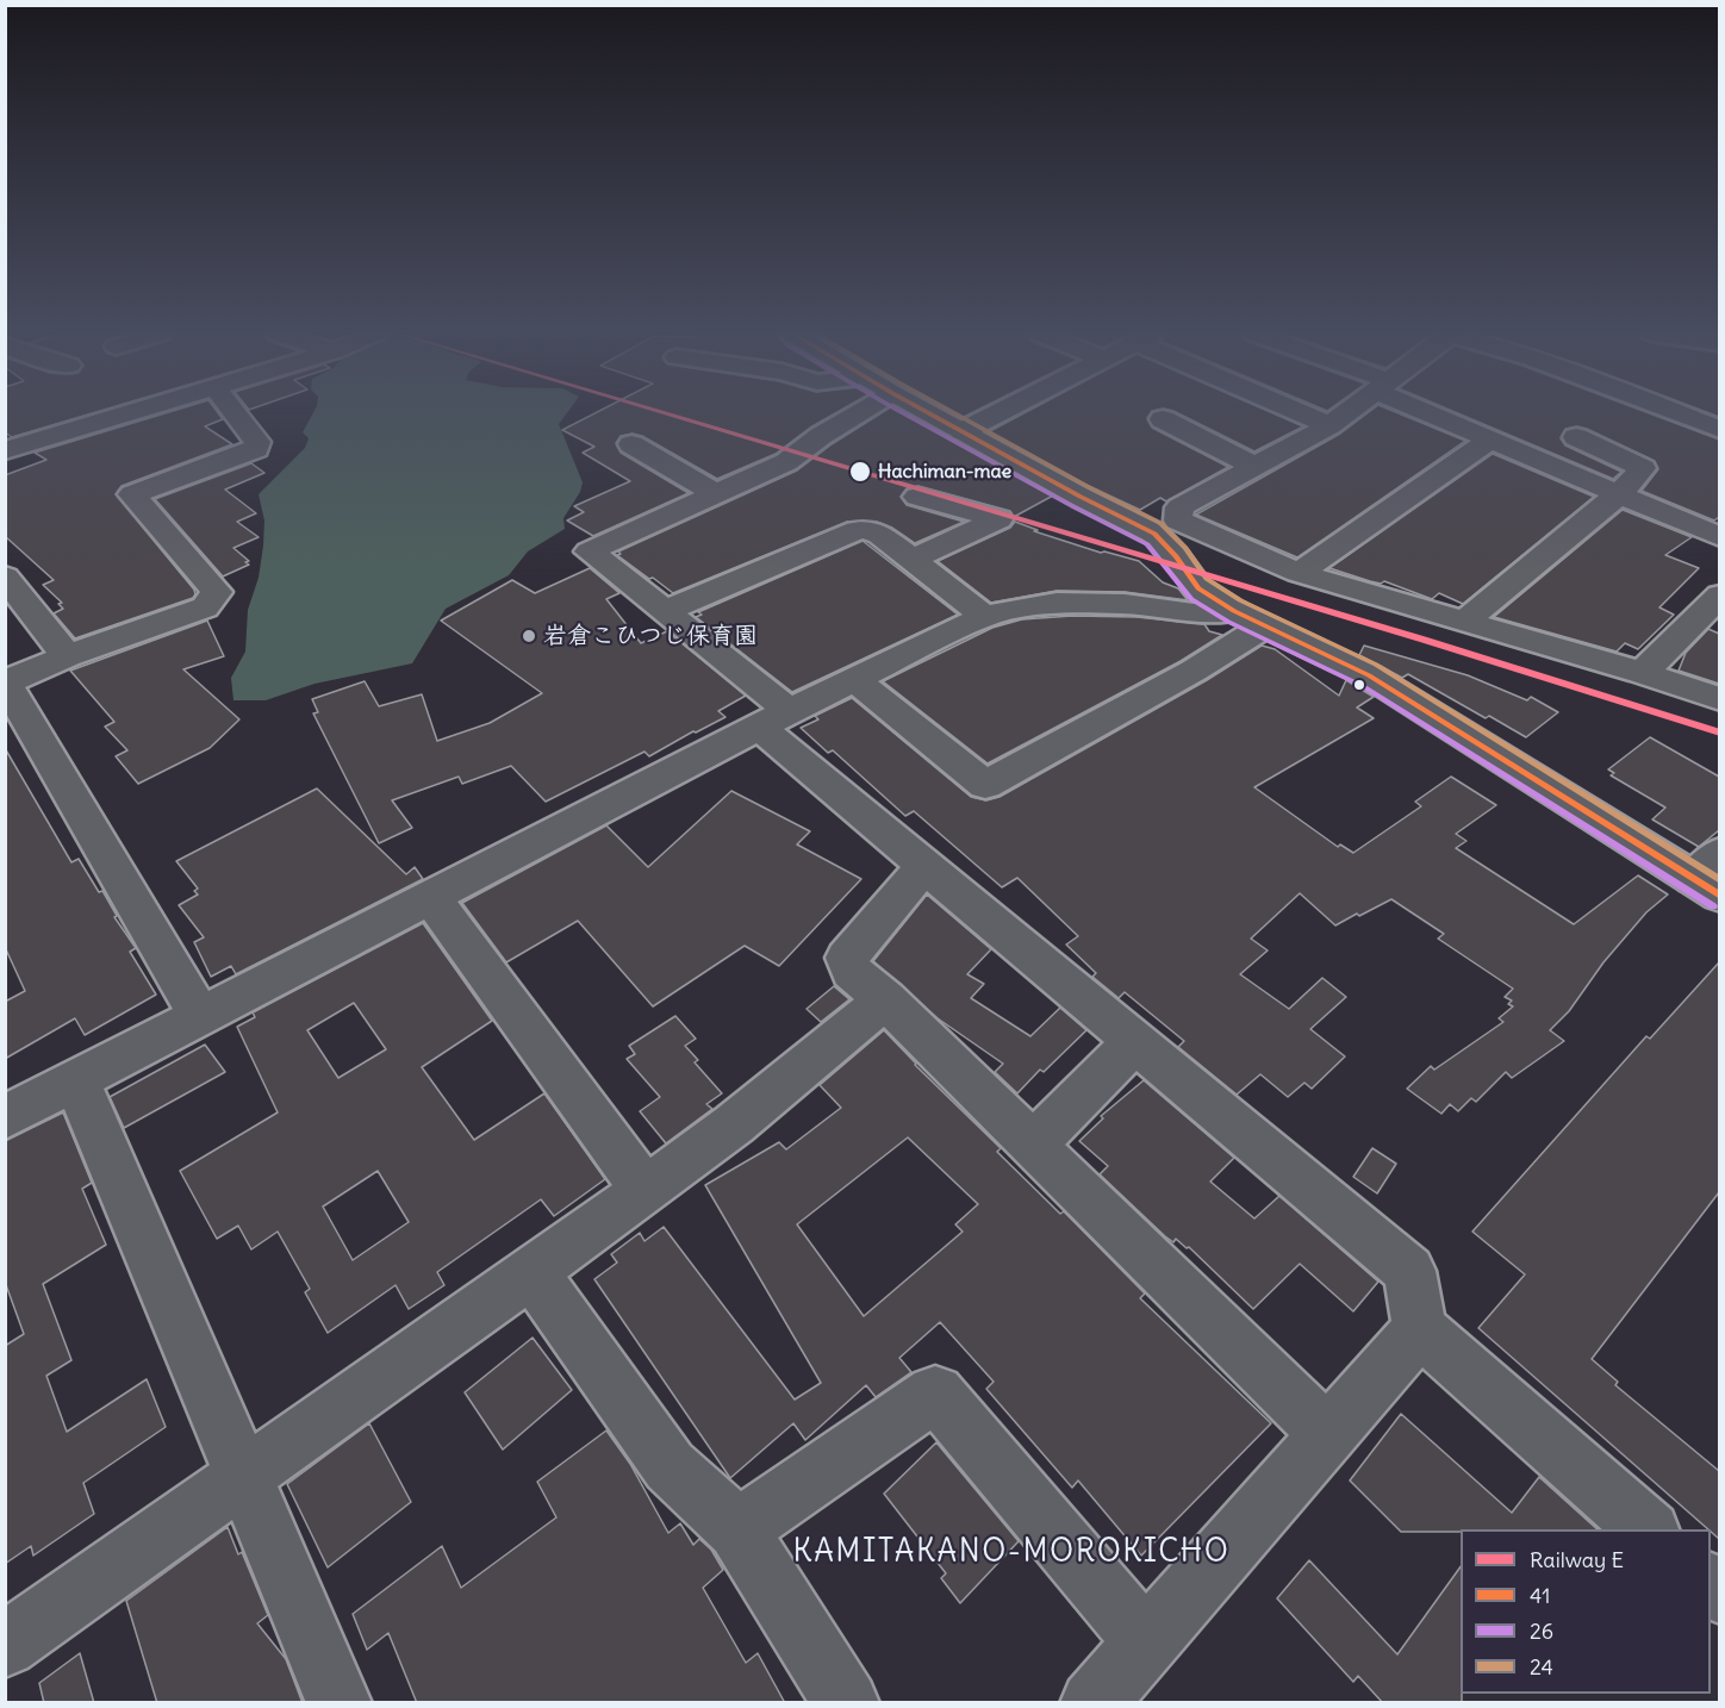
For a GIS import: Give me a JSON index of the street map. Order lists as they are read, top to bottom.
{
  "districts": ["KAMITAKANO-MOROKICHO"],
  "places": ["Hachiman-mae", "岩倉こひつじ保育園"],
  "lines": [
    "rail line E",
    "transit line 41",
    "transit line 26",
    "transit line 24"
  ],
  "legend": [
    "Railway E",
    "41",
    "26",
    "24"
  ]
}
